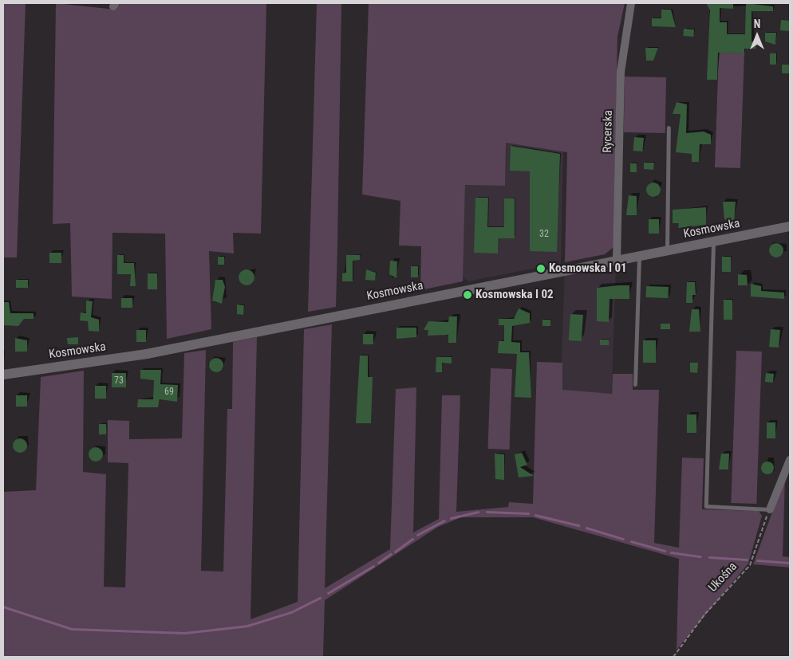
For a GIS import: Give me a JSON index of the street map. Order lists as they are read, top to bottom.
{
  "streets": {
    "street": ["Rycerska", "Kosmowska"],
    "path": ["Ukośna"]
  },
  "crossings": [
    ["Rycerska", "Kosmowska"]
  ],
  "places": ["Kosmowska I 01", "Kosmowska I 02"],
  "house_numbers": ["32", "73", "69"],
  "north": "top"
}
